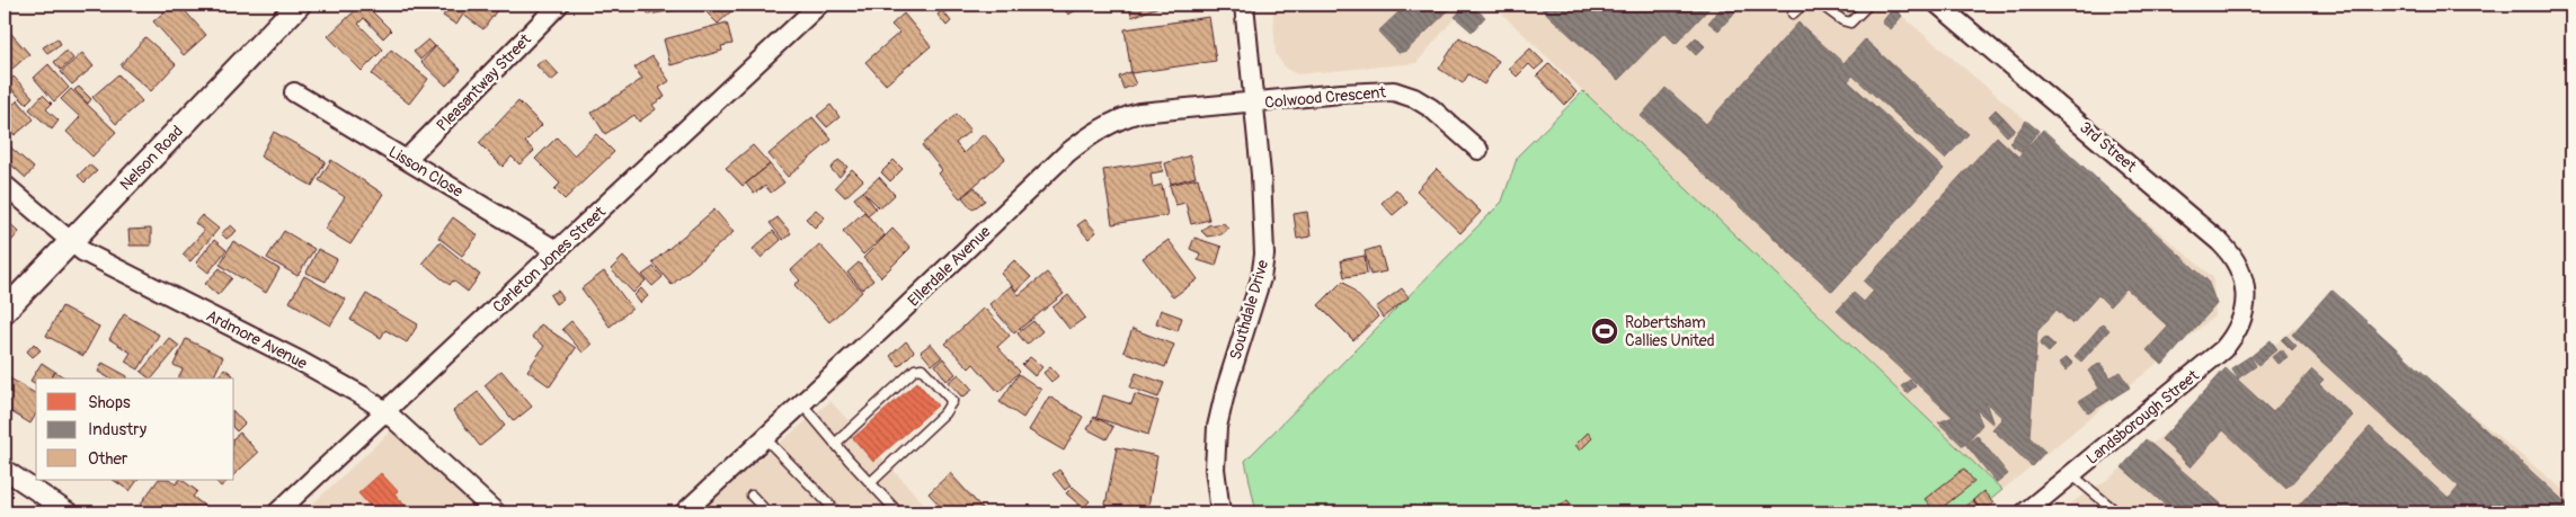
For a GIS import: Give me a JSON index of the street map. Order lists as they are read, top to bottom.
{
  "streets": {
    "street": [
      "Pleasantway Street",
      "Colwood Crescent",
      "3rd Street",
      "Nelson Road",
      "Lisson Close",
      "Carleton Jones Street",
      "Ellerdale Avenue",
      "Southdale Drive",
      "Ardmore Avenue",
      "Landsborough Street"
    ]
  },
  "crossings": [
    ["Pleasantway Street", "Lisson Close"],
    ["Colwood Crescent", "Ellerdale Avenue"],
    ["Colwood Crescent", "Southdale Drive"],
    ["3rd Street", "Landsborough Street"],
    ["Nelson Road", "Ardmore Avenue"],
    ["Lisson Close", "Carleton Jones Street"],
    ["Carleton Jones Street", "Ardmore Avenue"],
    ["Ellerdale Avenue", "Southdale Drive"]
  ],
  "places": {
    "sports": ["Robertsham Callies United"]
  },
  "legend": ["Shops", "Industry", "Other"]
}
